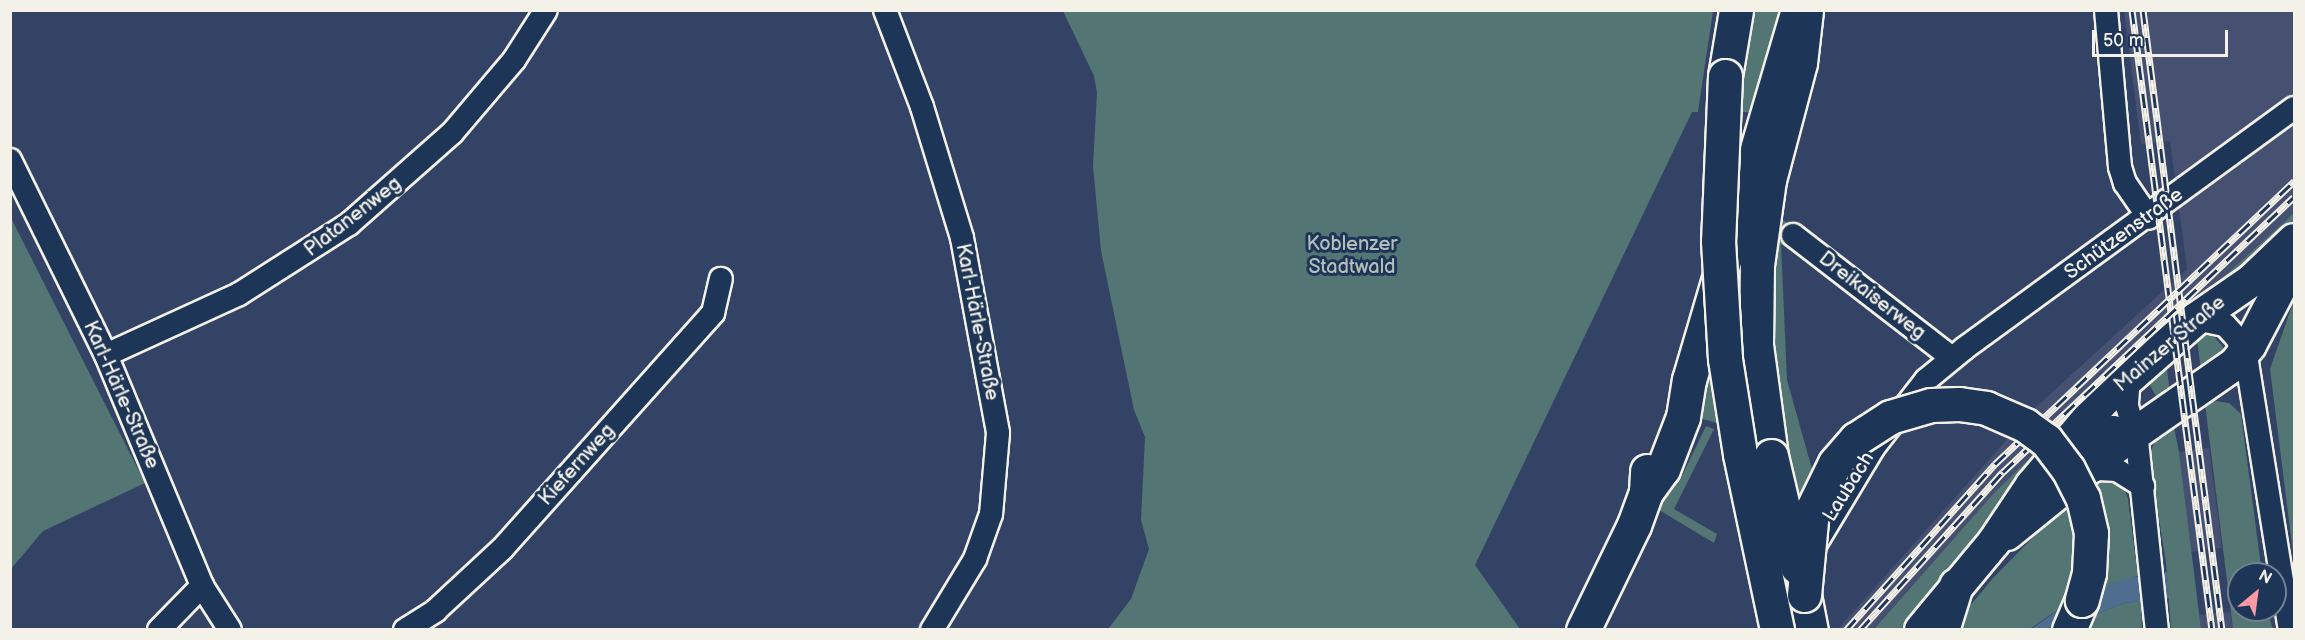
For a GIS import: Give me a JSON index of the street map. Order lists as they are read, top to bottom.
{
  "streets": {
    "street": [
      "Platanenweg",
      "Schützenstraße",
      "Dreikaiserweg",
      "Karl-Härle-Straße",
      "Mainzer Straße",
      "Kiefernweg",
      "Laubach"
    ]
  },
  "crossings": [
    ["Platanenweg", "Karl-Härle-Straße"],
    ["Schützenstraße", "Dreikaiserweg"],
    ["Schützenstraße", "Laubach"],
    ["Dreikaiserweg", "Laubach"]
  ],
  "parks": ["Koblenzer Stadtwald"],
  "scale_bar": "50 m",
  "north": "top right"
}
